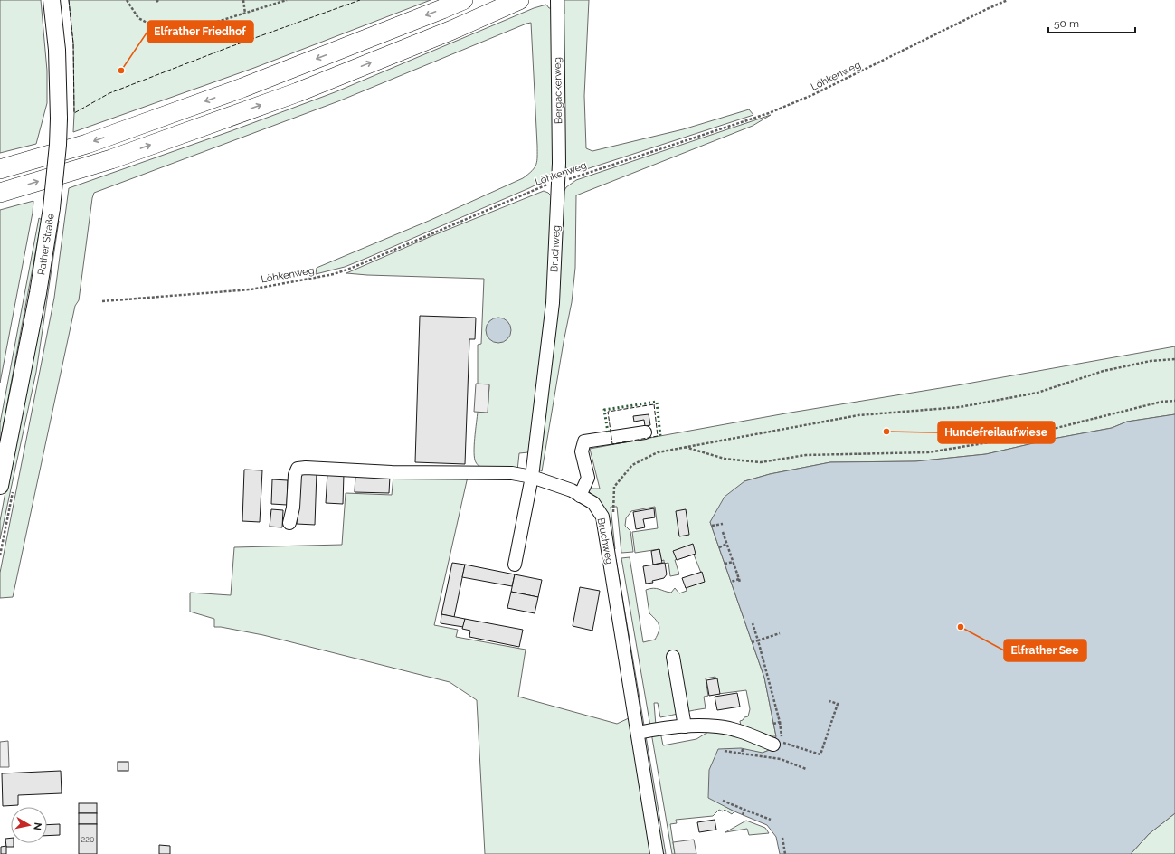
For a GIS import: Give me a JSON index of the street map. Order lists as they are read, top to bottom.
{
  "streets": {
    "main road": ["Rather Straße"],
    "street": ["Bergackerweg", "Bruchweg"],
    "path": ["Löhkenweg"]
  },
  "crossings": [
    ["Löhkenweg", "Bergackerweg"],
    ["Löhkenweg", "Bruchweg"],
    ["Bergackerweg", "Bruchweg"]
  ],
  "places": ["Elfrather Friedhof", "Hundefreilaufwiese", "Elfrather See"],
  "house_numbers": ["220"],
  "scale_bar": "50 m",
  "north": "right"
}
